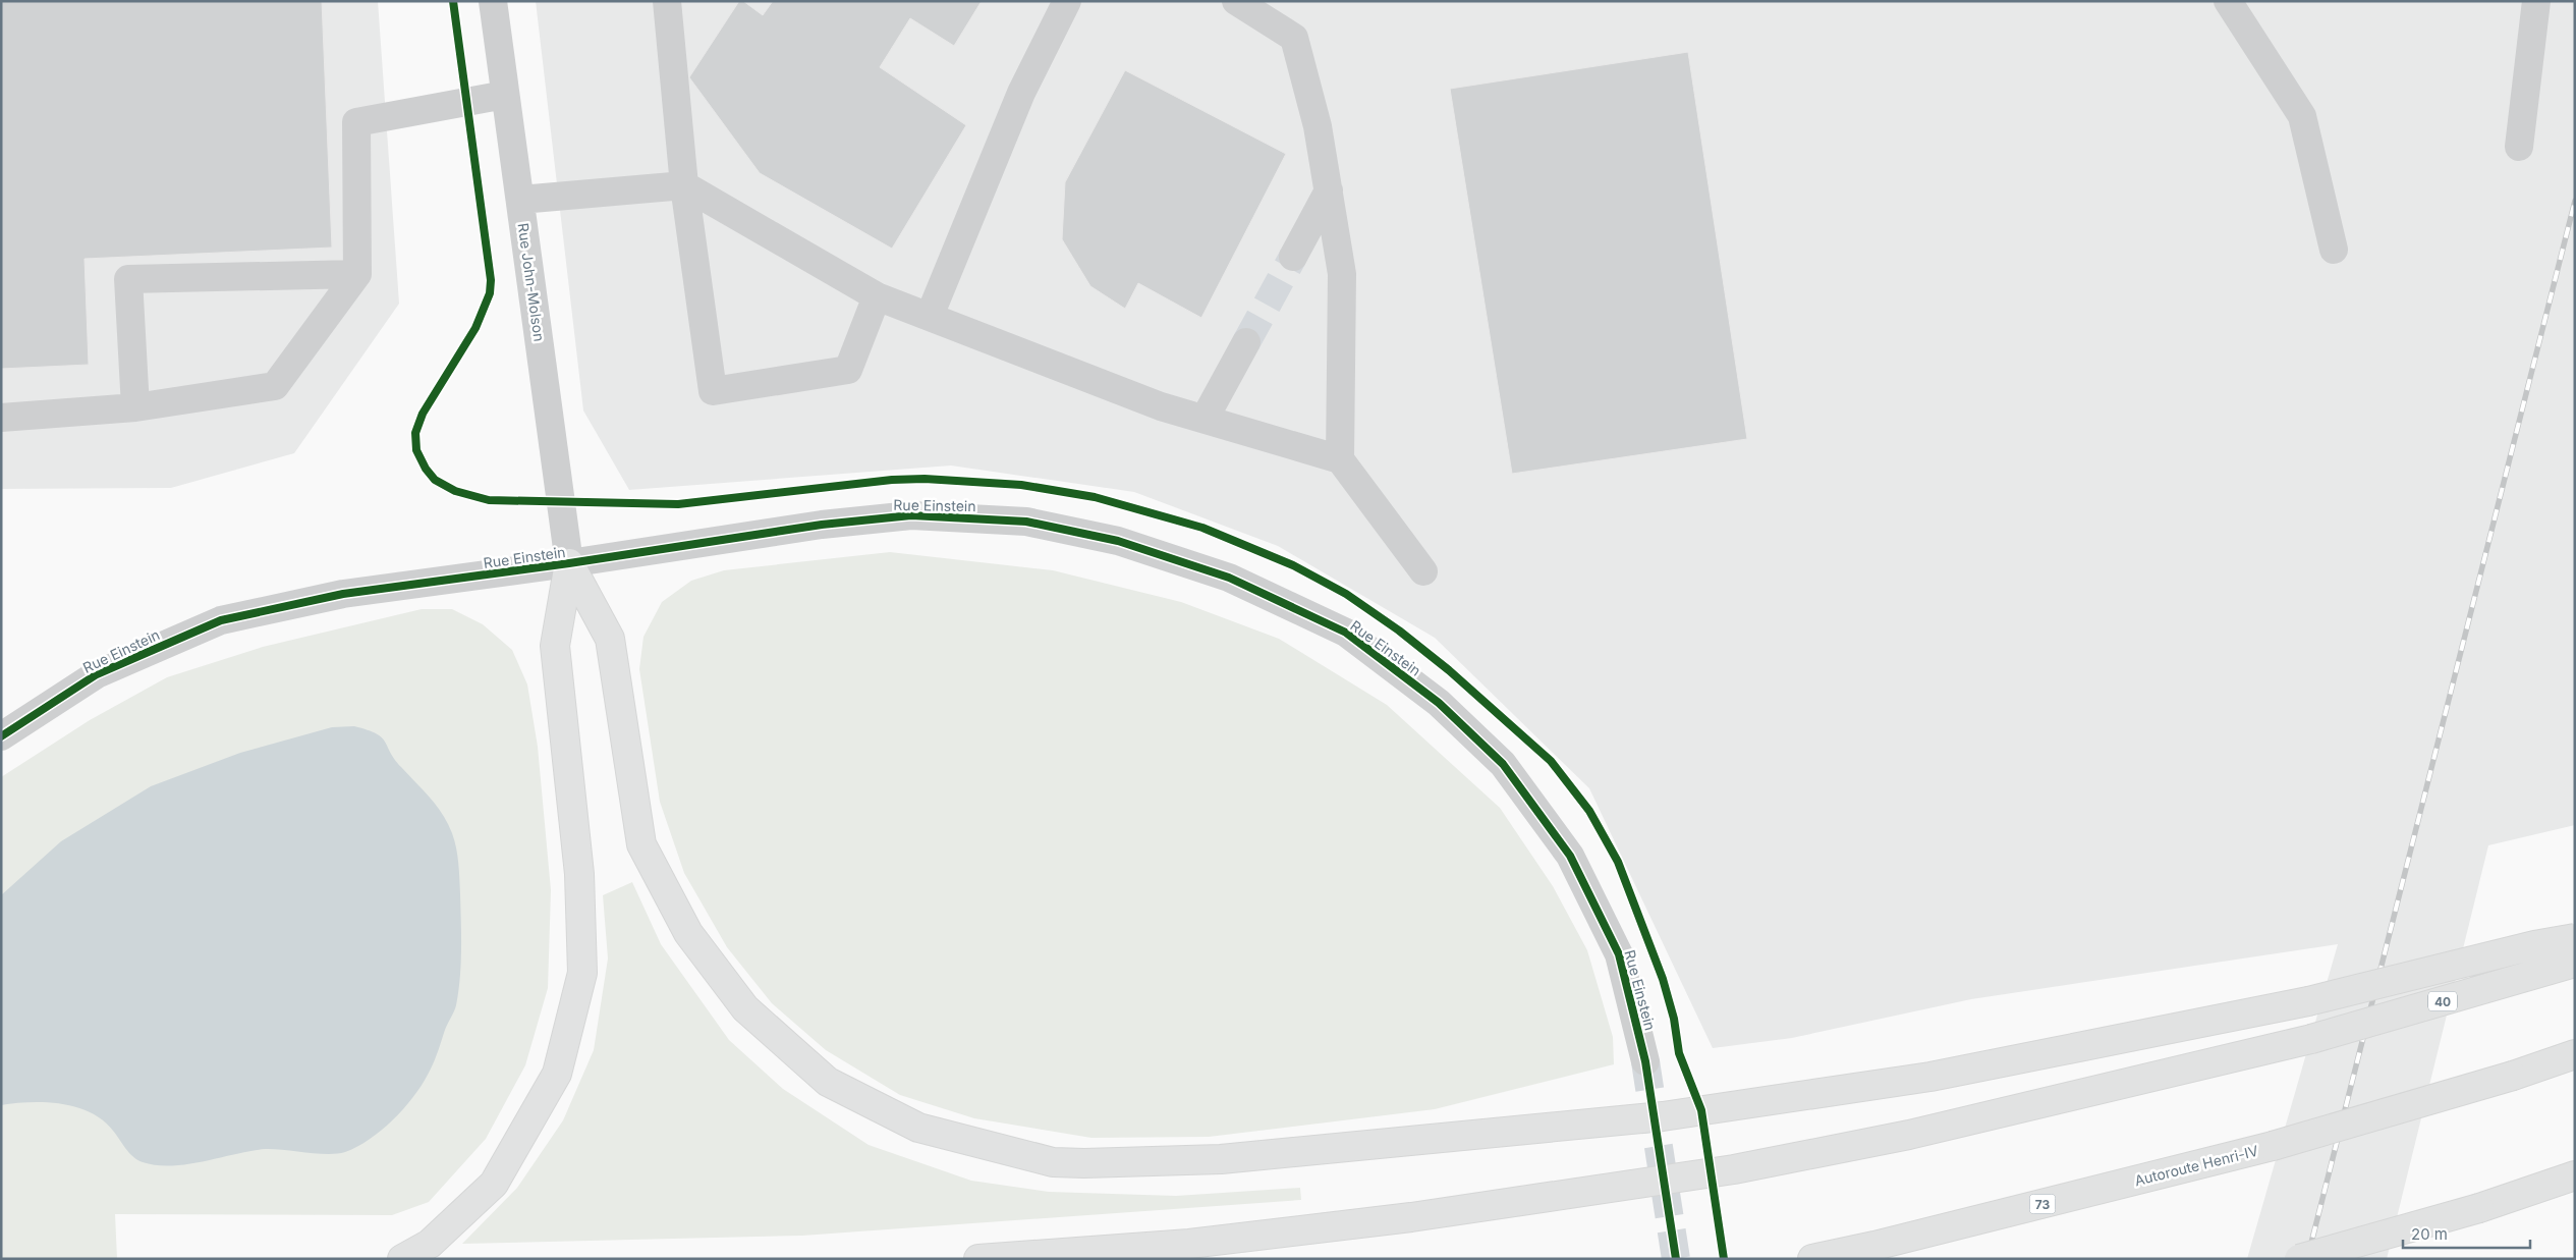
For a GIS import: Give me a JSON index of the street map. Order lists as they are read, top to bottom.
{
  "streets": {
    "highway": ["40", "Autoroute Henri-IV", "73"],
    "street": ["Rue John-Molson", "Rue Einstein"]
  },
  "crossings": [
    ["Rue John-Molson", "Rue Einstein"]
  ],
  "scale_bar": "20 m"
}
